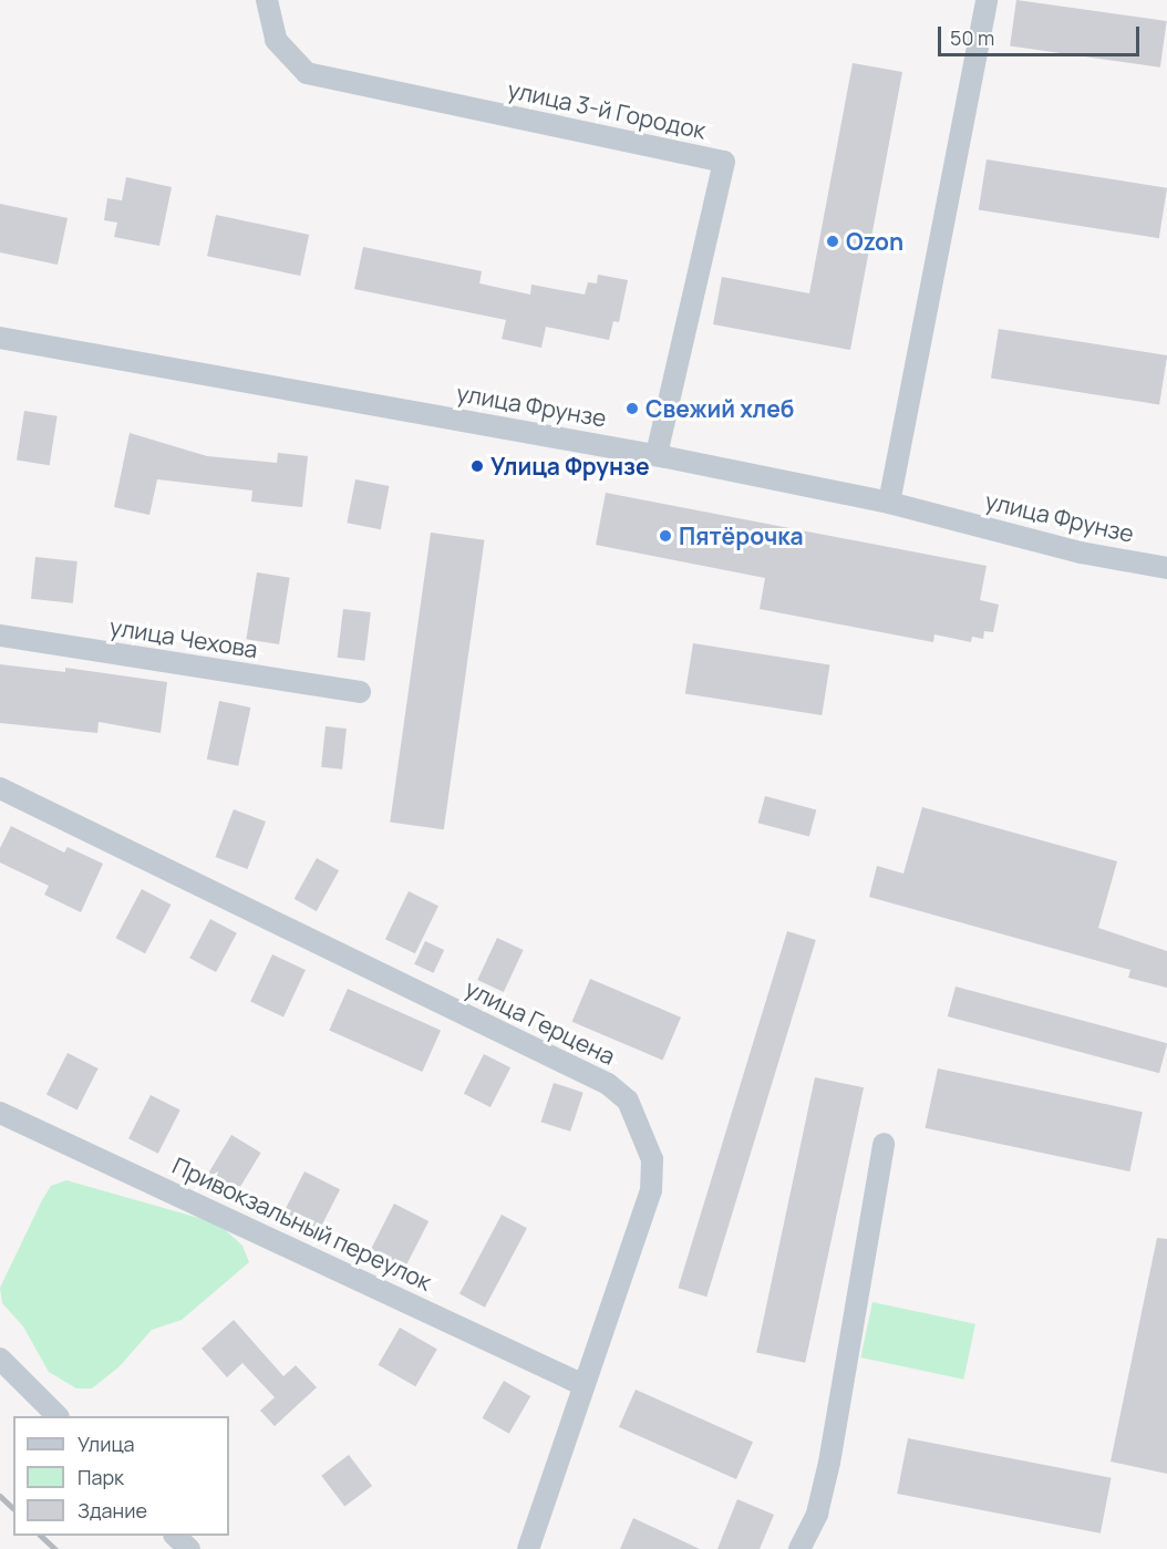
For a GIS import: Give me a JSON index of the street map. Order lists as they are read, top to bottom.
{
  "streets": {
    "street": [
      "улица 3-й Городок",
      "улица Фрунзе",
      "улица Чехова",
      "улица Герцена",
      "Привокзальный переулок"
    ]
  },
  "crossings": [
    ["улица 3-й Городок", "улица Фрунзе"],
    ["улица Герцена", "Привокзальный переулок"]
  ],
  "places": [
    "Ozon",
    "Свежий хлеб",
    "Улица Фрунзе",
    "Пятёрочка"
  ],
  "legend": ["Улица", "Парк", "Здание"],
  "scale_bar": "50 m"
}
